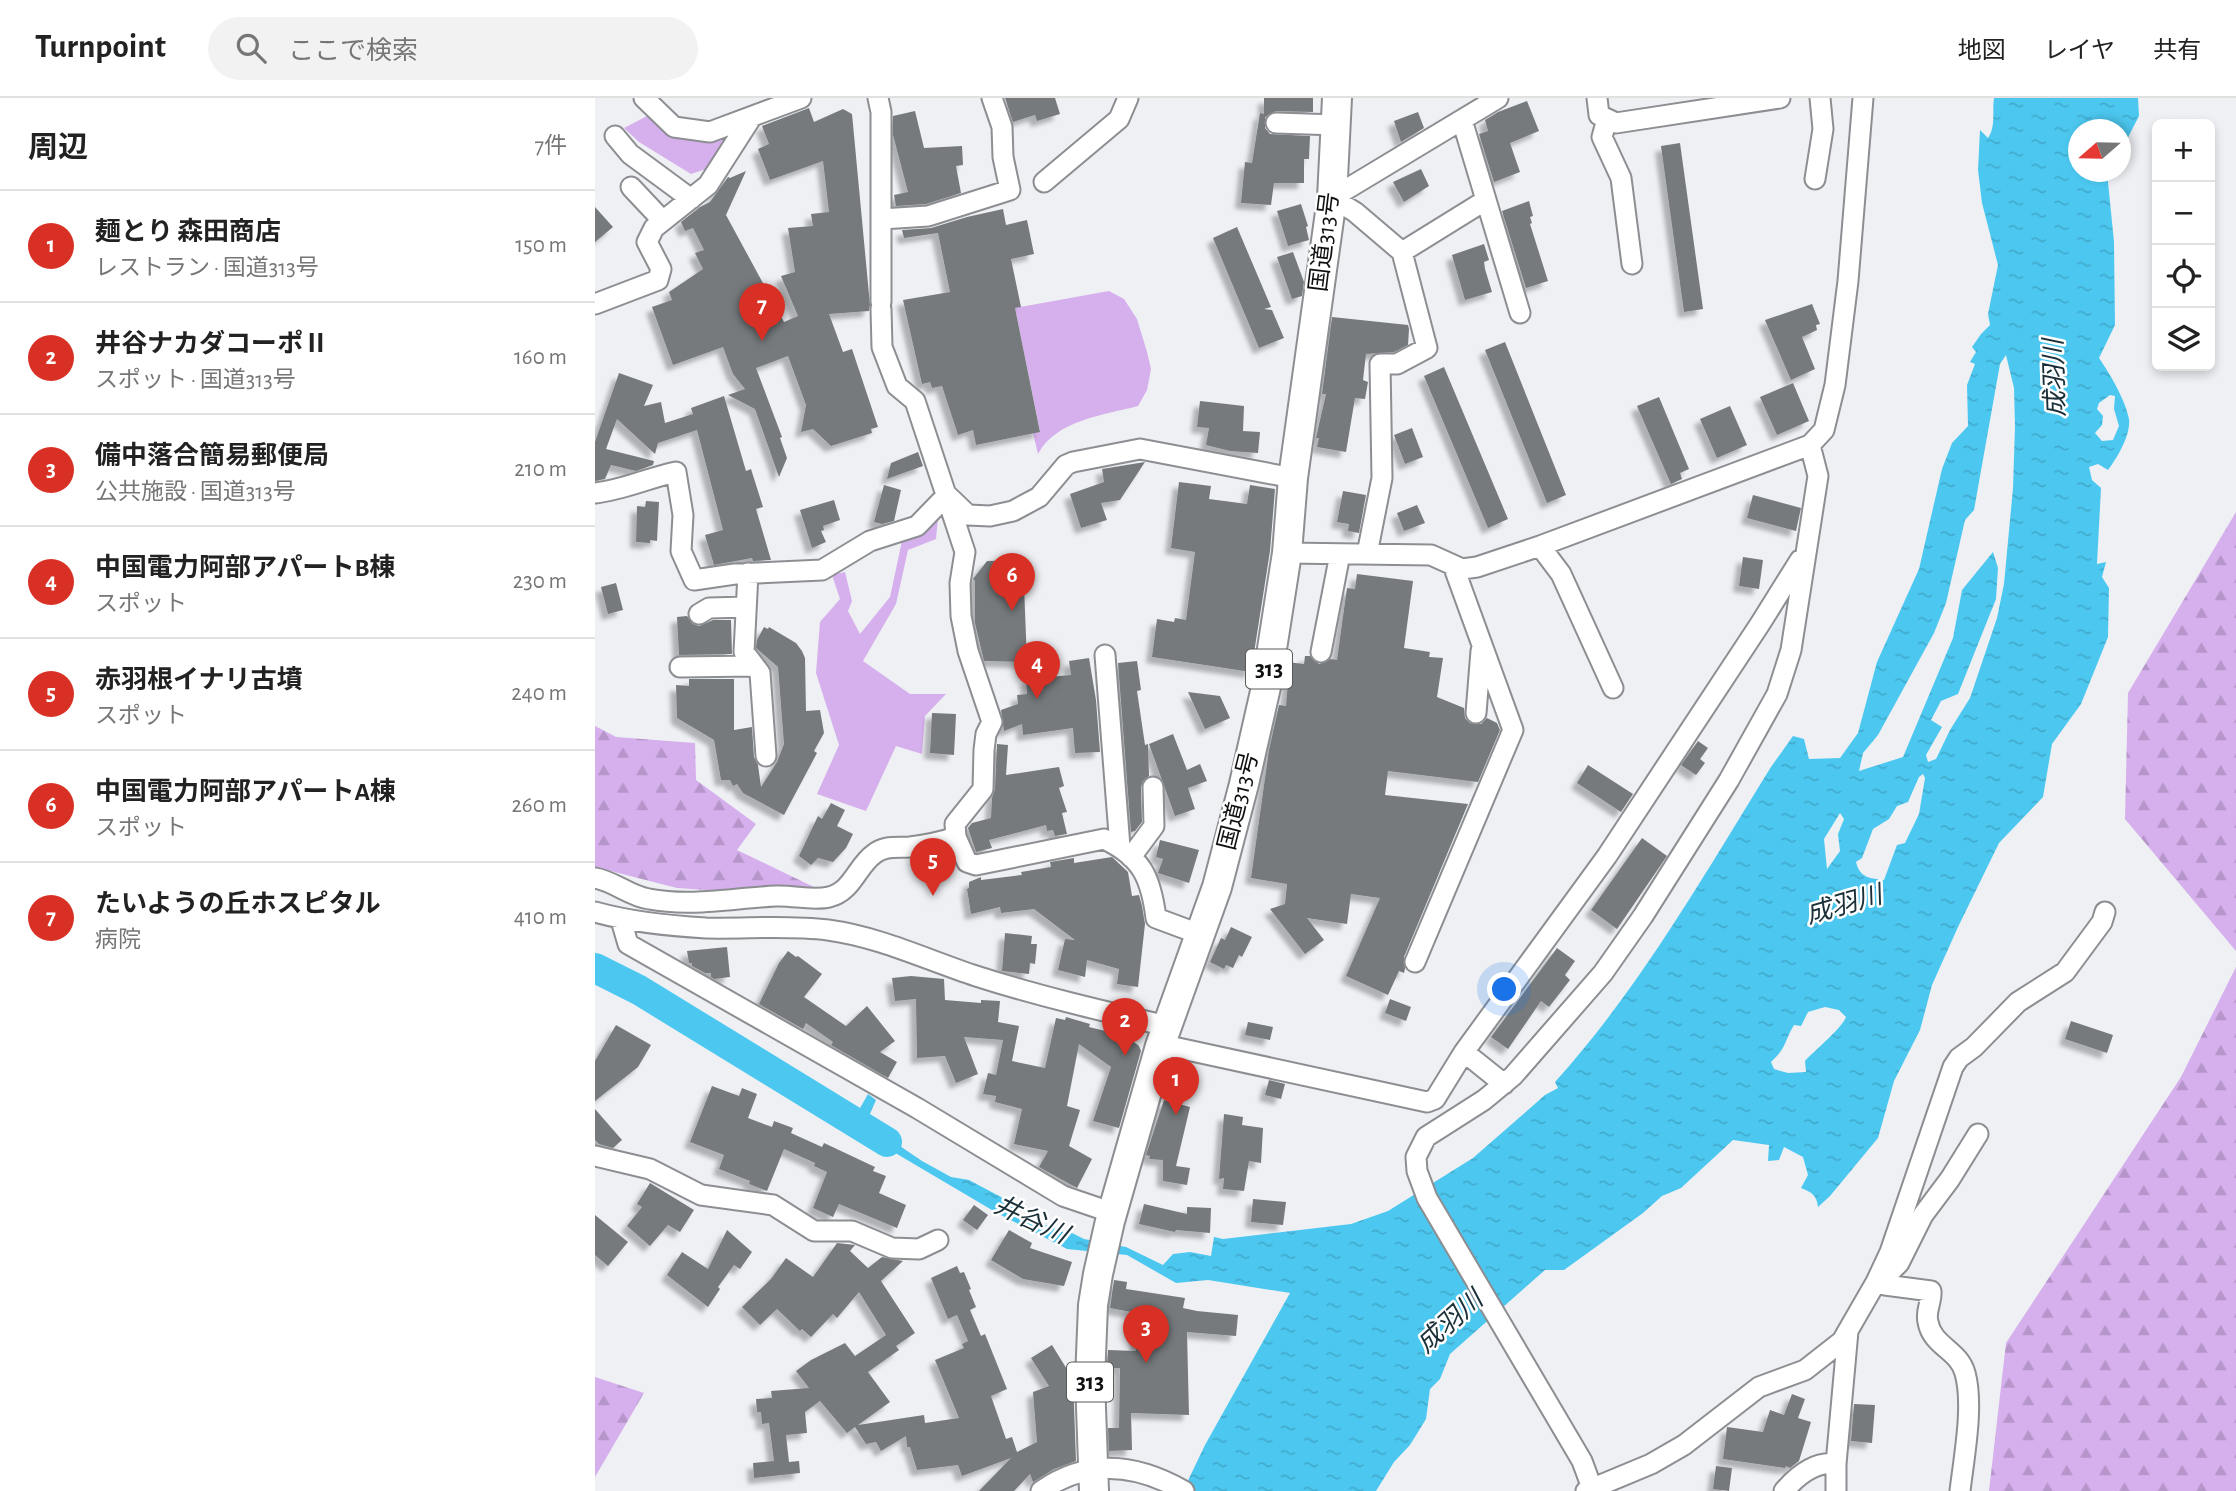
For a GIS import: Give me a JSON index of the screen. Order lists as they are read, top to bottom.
{
  "streets": {
    "highway": ["国道313号", "313"]
  },
  "water": ["成羽川", "井谷川"],
  "north": "left",
  "page": {
    "header": "Turnpoint",
    "search": "ここで検索",
    "nav": ["地図", "レイヤ", "共有"],
    "heading": ["周辺", "7件"],
    "map_buttons": ["+", "−"],
    "list": [
      {
        "mark": "1",
        "name": "麺とり 森田商店",
        "note": "レストラン · 国道313号",
        "value": "150 m"
      },
      {
        "mark": "2",
        "name": "井谷ナカダコーポⅡ",
        "note": "スポット · 国道313号",
        "value": "160 m"
      },
      {
        "mark": "3",
        "name": "備中落合簡易郵便局",
        "note": "公共施設 · 国道313号",
        "value": "210 m"
      },
      {
        "mark": "4",
        "name": "中国電力阿部アパートB棟",
        "note": "スポット",
        "value": "230 m"
      },
      {
        "mark": "5",
        "name": "赤羽根イナリ古墳",
        "note": "スポット",
        "value": "240 m"
      },
      {
        "mark": "6",
        "name": "中国電力阿部アパートA棟",
        "note": "スポット",
        "value": "260 m"
      },
      {
        "mark": "7",
        "name": "たいようの丘ホスピタル",
        "note": "病院",
        "value": "410 m"
      }
    ],
    "pins": [
      "7",
      "6",
      "4",
      "5",
      "2",
      "1",
      "3"
    ]
  }
}
